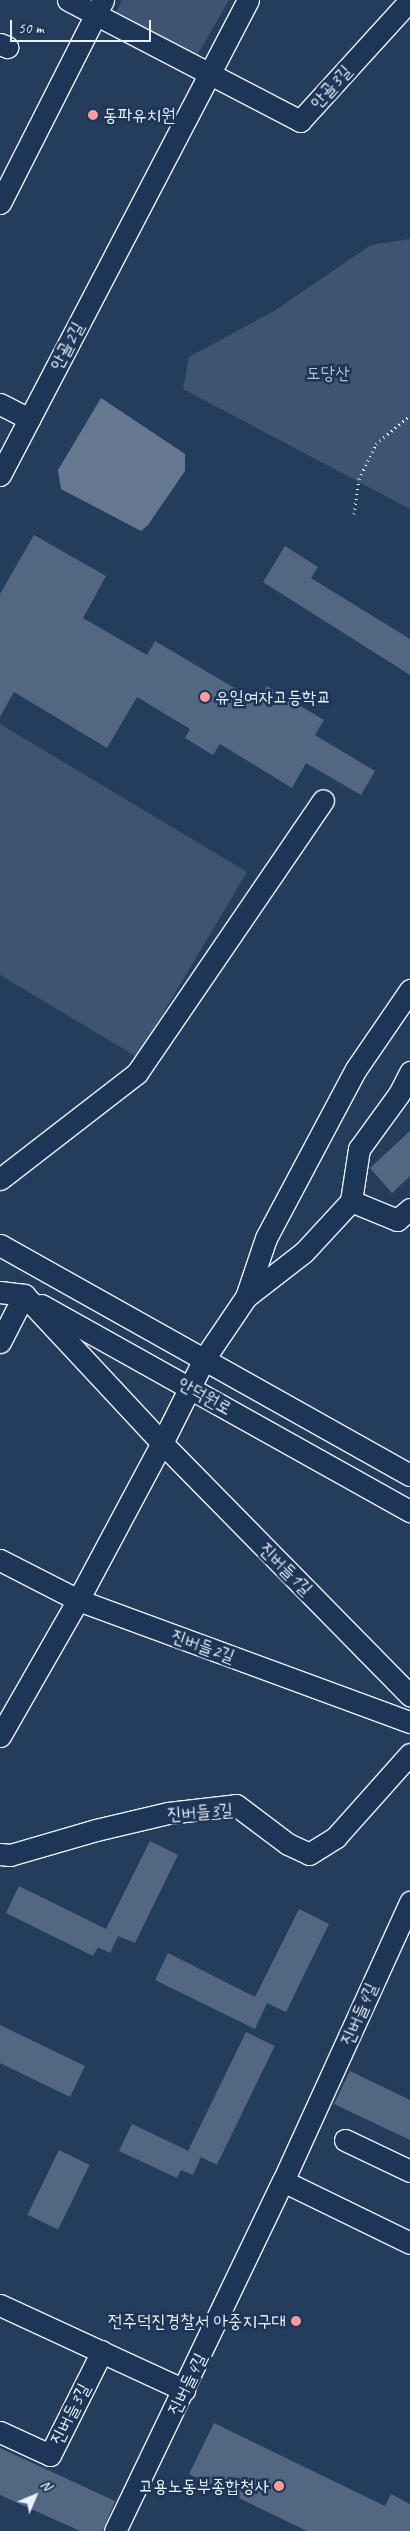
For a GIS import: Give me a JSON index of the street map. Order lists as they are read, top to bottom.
{
  "streets": {
    "street": [
      "안골3길",
      "안골2길",
      "안덕원로",
      "진버들1길",
      "진버들2길",
      "진버들3길",
      "진버들4길"
    ]
  },
  "crossings": [
    ["안골3길", "안골2길"],
    ["안덕원로", "진버들1길"]
  ],
  "parks": ["도당산"],
  "places": [
    "동파유치원",
    "유일여자고등학교",
    "전주덕진경찰서 아중지구대",
    "고용노동부종합청사"
  ],
  "scale_bar": "50 m",
  "north": "top right"
}
